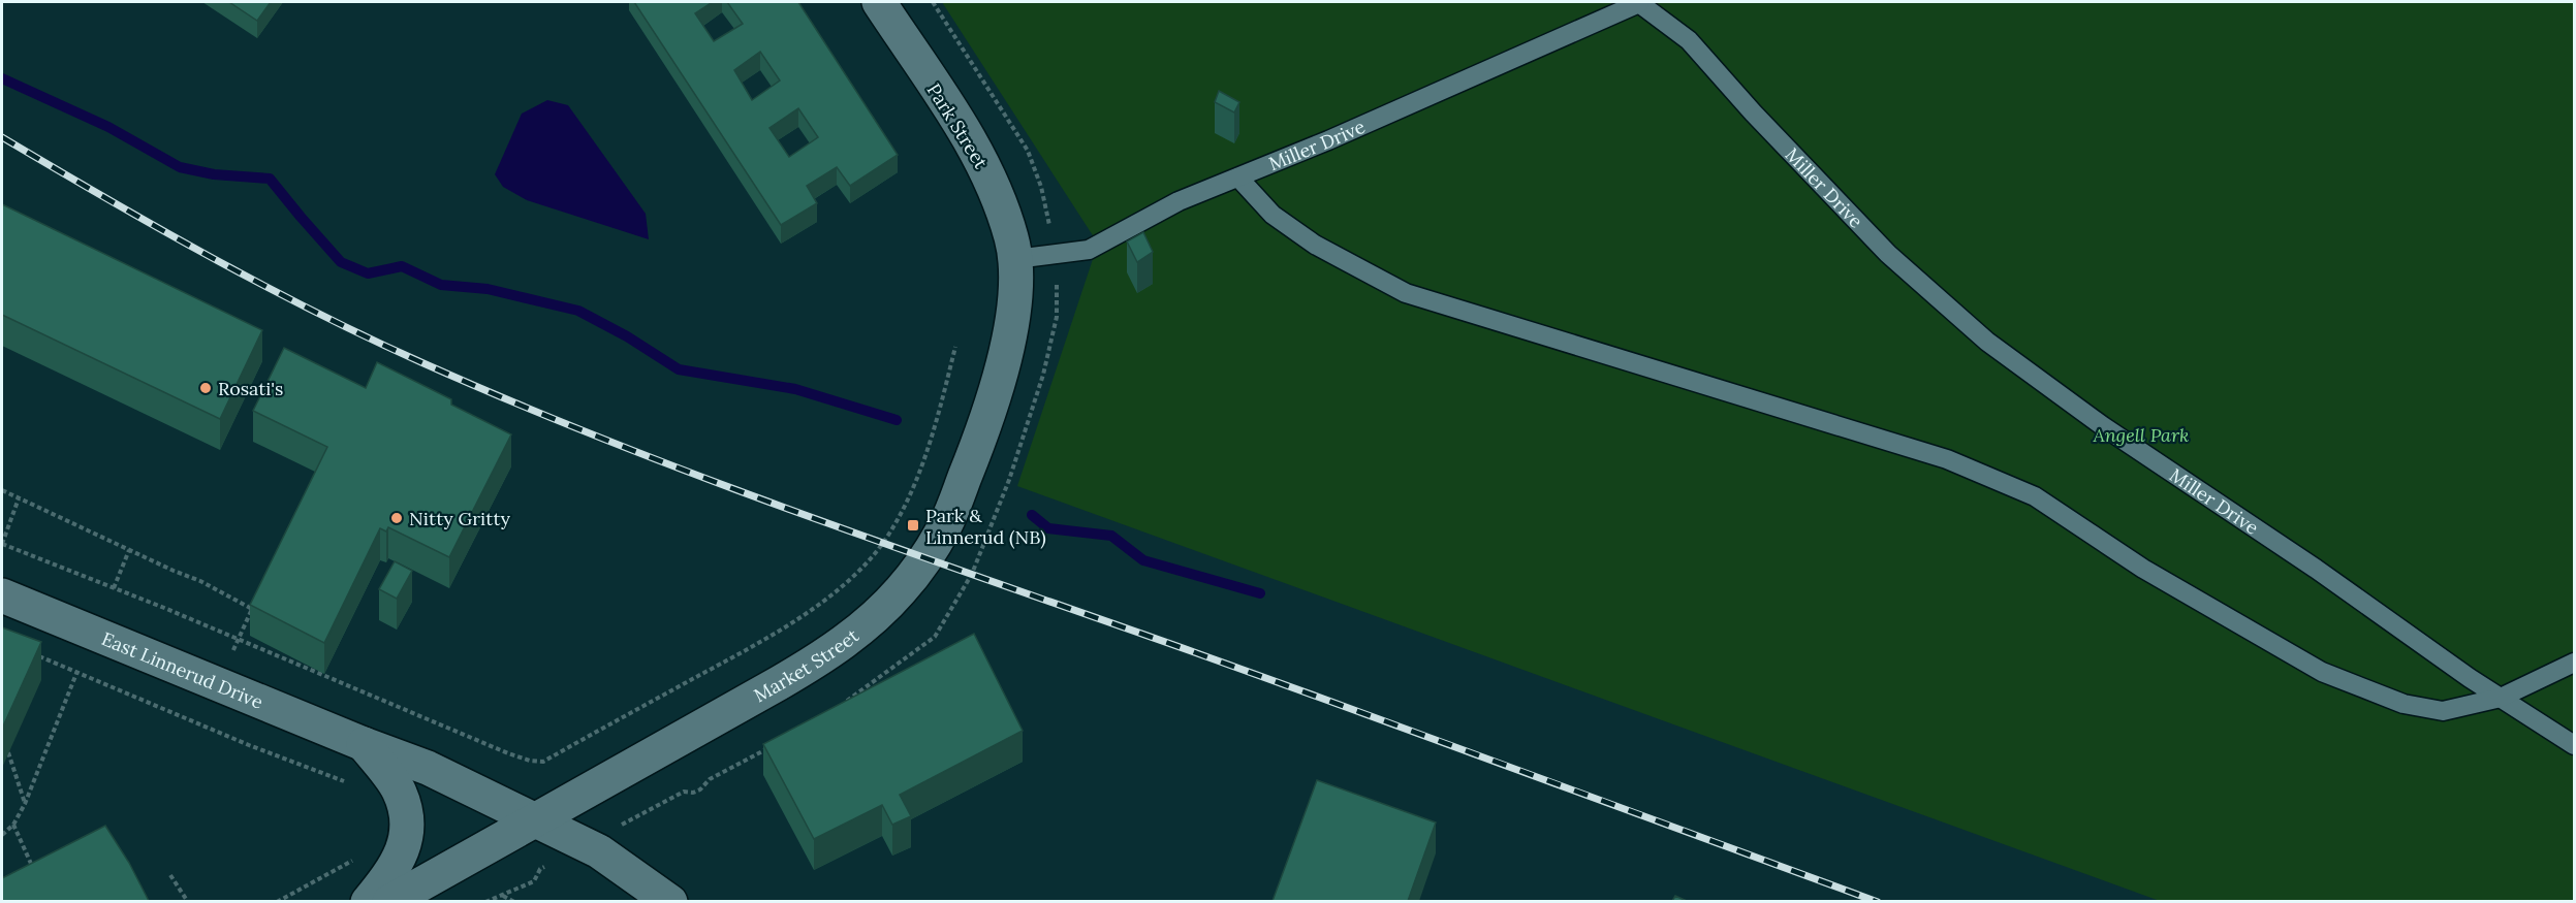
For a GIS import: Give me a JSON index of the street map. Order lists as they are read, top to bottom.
{
  "streets": {
    "street": ["Park Street", "Market Street", "East Linnerud Drive"],
    "lane": ["Miller Drive"]
  },
  "crossings": [
    ["Park Street", "Miller Drive"],
    ["Park Street", "Market Street"],
    ["Miller Drive", "Market Street"],
    ["Market Street", "East Linnerud Drive"]
  ],
  "parks": ["Angell Park"],
  "places": {
    "other": ["Rosati's", "Nitty Gritty"],
    "transit": ["Park & Linnerud (NB)"]
  }
}
